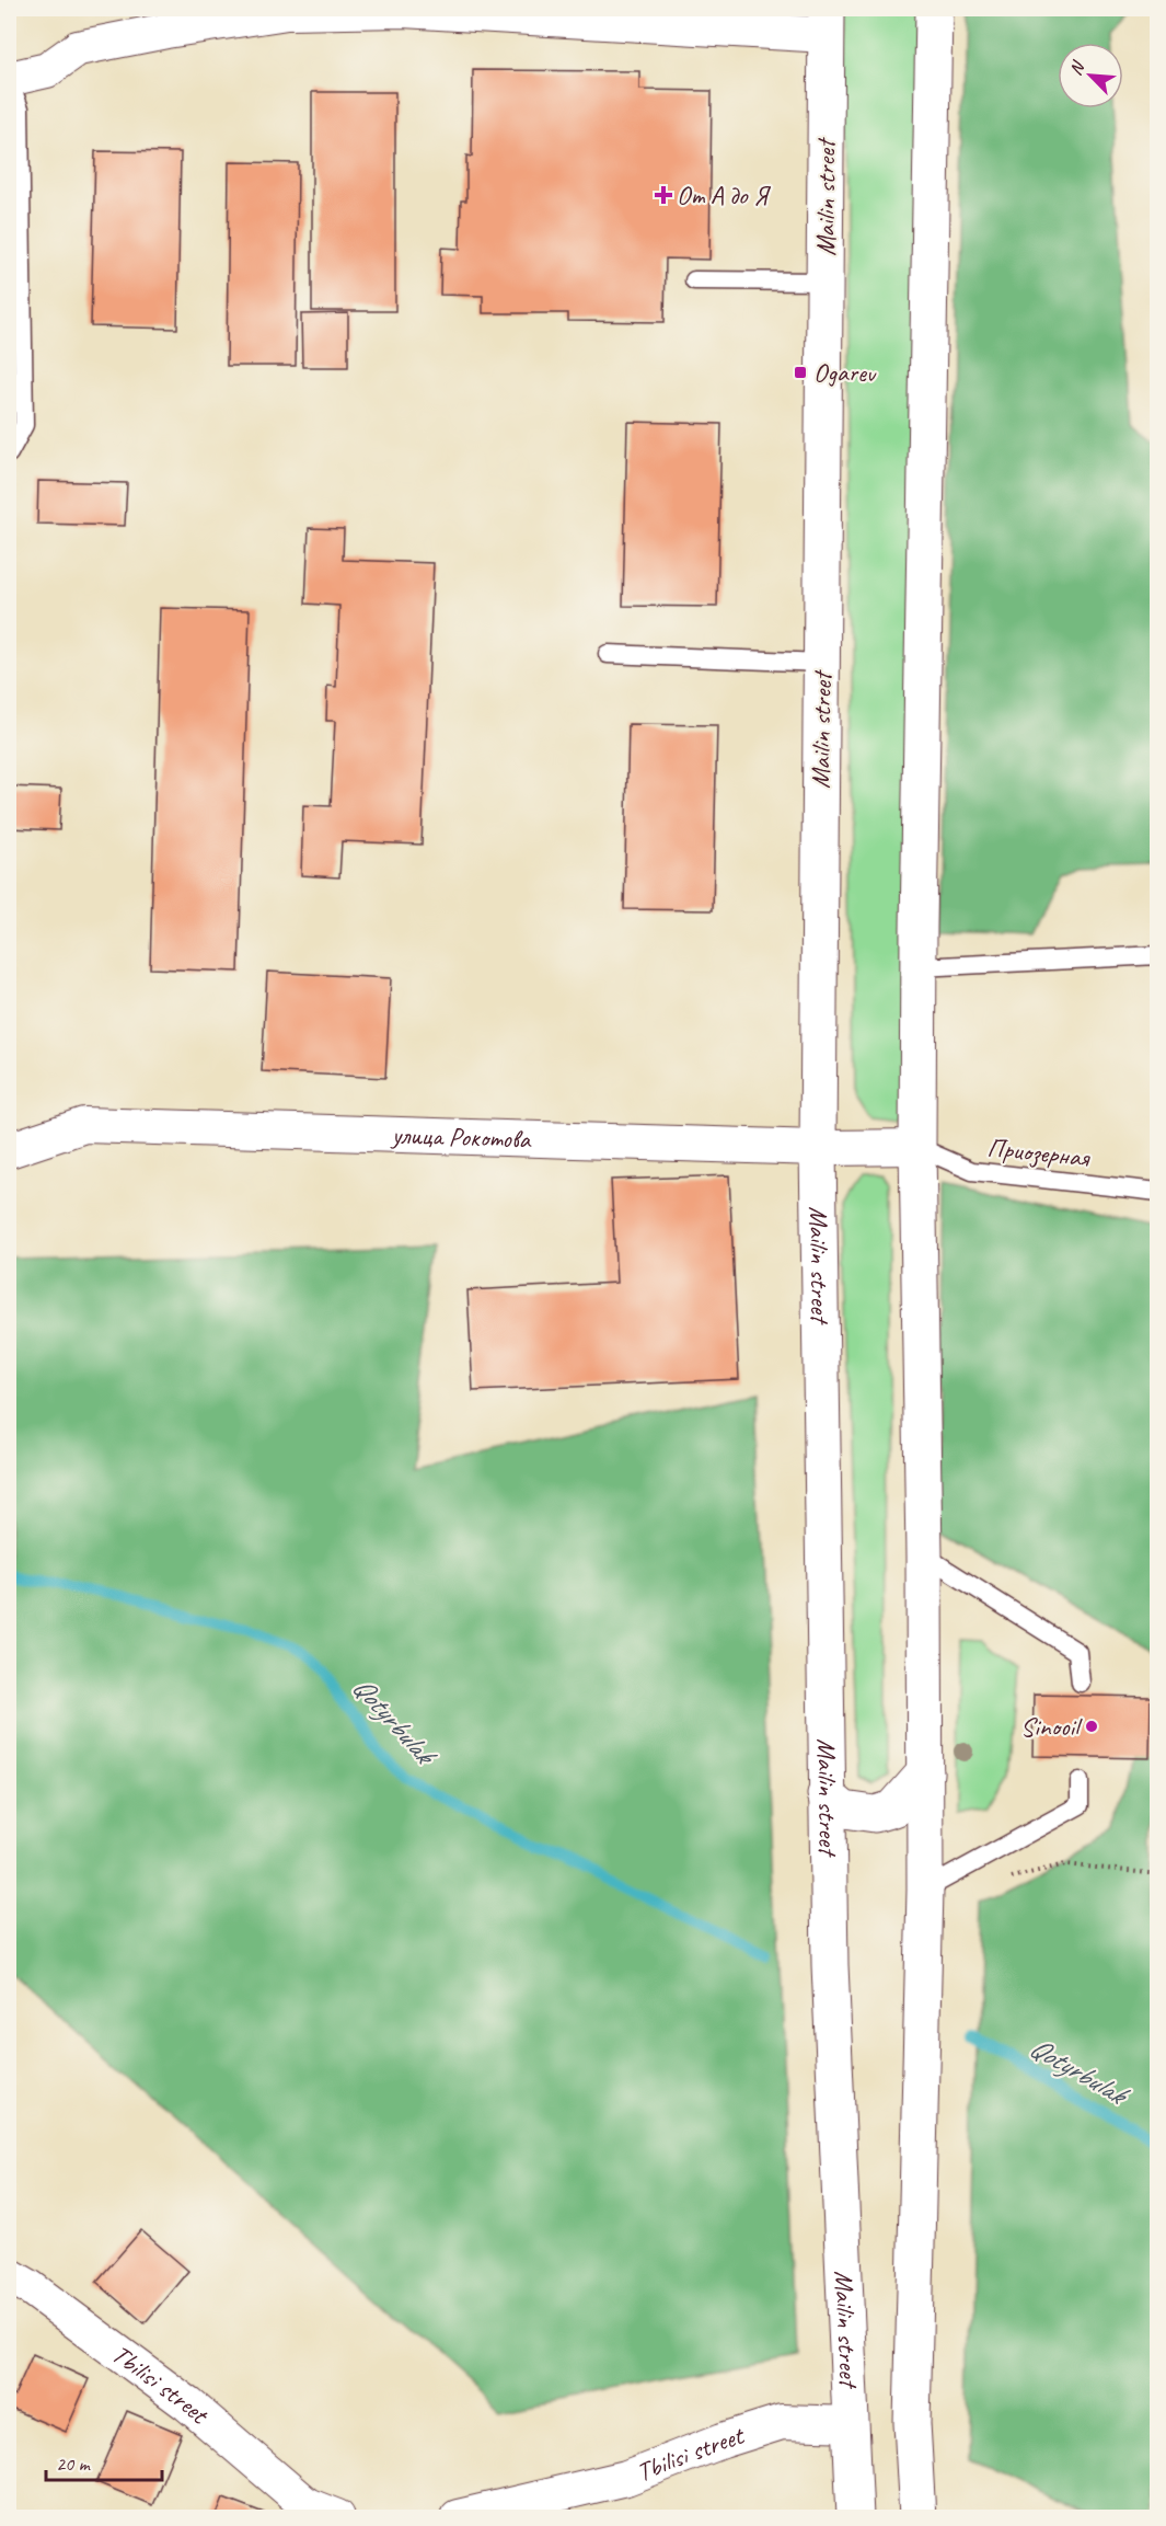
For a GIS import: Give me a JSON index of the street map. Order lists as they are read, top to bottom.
{
  "streets": {
    "main road": ["Mailin street"],
    "street": ["улица Рокотова", "Tbilisi street"],
    "lane": ["Приозерная"]
  },
  "crossings": [
    ["Mailin street", "улица Рокотова"],
    ["Mailin street", "Tbilisi street"],
    ["улица Рокотова", "Приозерная"]
  ],
  "water": ["Qotyrbulak"],
  "places": {
    "health": ["От А до Я"],
    "transit": ["Ogarev"],
    "other": ["Sinooil"]
  },
  "scale_bar": "20 m",
  "north": "top left"
}
